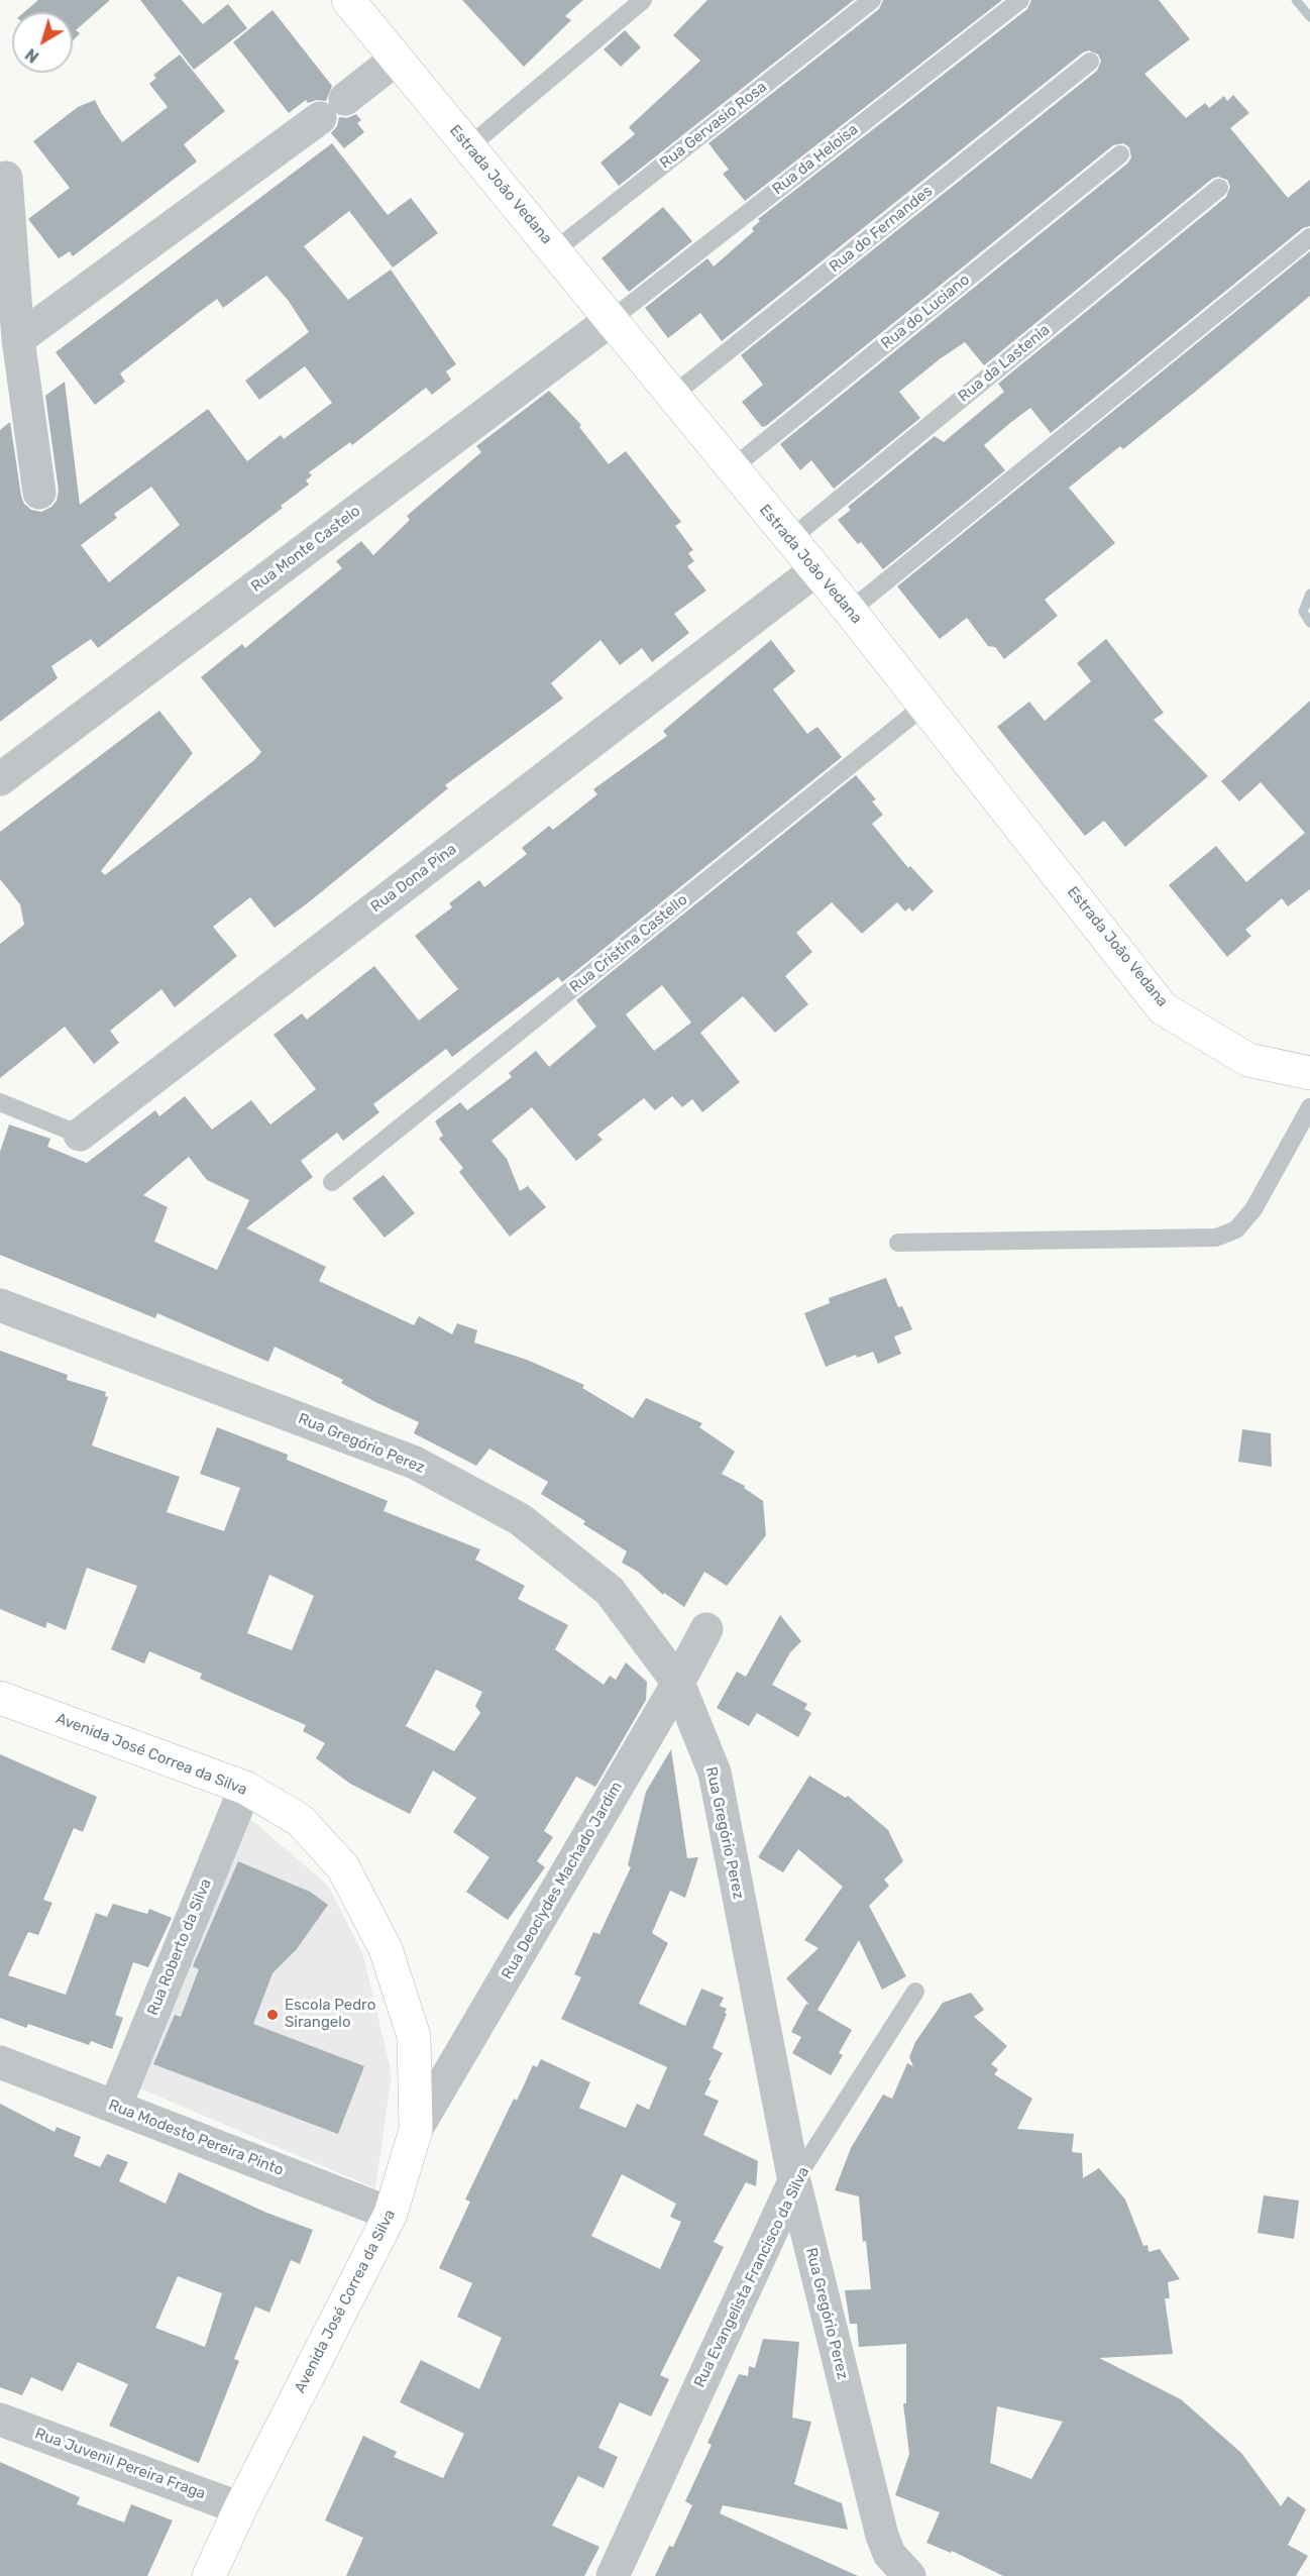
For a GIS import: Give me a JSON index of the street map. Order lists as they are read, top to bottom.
{
  "streets": {
    "street": [
      "Estrada João Vedana",
      "Rua Monte Castelo",
      "Rua Dona Pina",
      "Rua Gregório Perez",
      "Avenida José Correa da Silva",
      "Rua Deoclydes Machado Jardim",
      "Rua Roberto da Silva",
      "Rua Modesto Pereira Pinto",
      "Rua Evangelista Francisco da Silva",
      "Rua Juvenil Pereira Fraga"
    ],
    "lane": [
      "Rua Gervasio Rosa",
      "Rua da Heloisa",
      "Rua do Fernandes",
      "Rua do Luciano",
      "Rua da Lastenia",
      "Rua Cristina Castello"
    ]
  },
  "crossings": [
    ["Rua Gervasio Rosa", "Estrada João Vedana"],
    ["Rua da Heloisa", "Estrada João Vedana"],
    ["Rua da Heloisa", "Rua Monte Castelo"],
    ["Estrada João Vedana", "Rua do Fernandes"],
    ["Estrada João Vedana", "Rua do Luciano"],
    ["Estrada João Vedana", "Rua da Lastenia"],
    ["Estrada João Vedana", "Rua Monte Castelo"],
    ["Estrada João Vedana", "Rua Dona Pina"],
    ["Estrada João Vedana", "Rua Cristina Castello"],
    ["Rua Gregório Perez", "Rua Deoclydes Machado Jardim"],
    ["Rua Gregório Perez", "Rua Evangelista Francisco da Silva"],
    ["Avenida José Correa da Silva", "Rua Deoclydes Machado Jardim"],
    ["Avenida José Correa da Silva", "Rua Roberto da Silva"],
    ["Avenida José Correa da Silva", "Rua Modesto Pereira Pinto"],
    ["Avenida José Correa da Silva", "Rua Juvenil Pereira Fraga"],
    ["Rua Roberto da Silva", "Rua Modesto Pereira Pinto"]
  ],
  "places": ["Escola Pedro Sirangelo"],
  "north": "bottom left"
}
